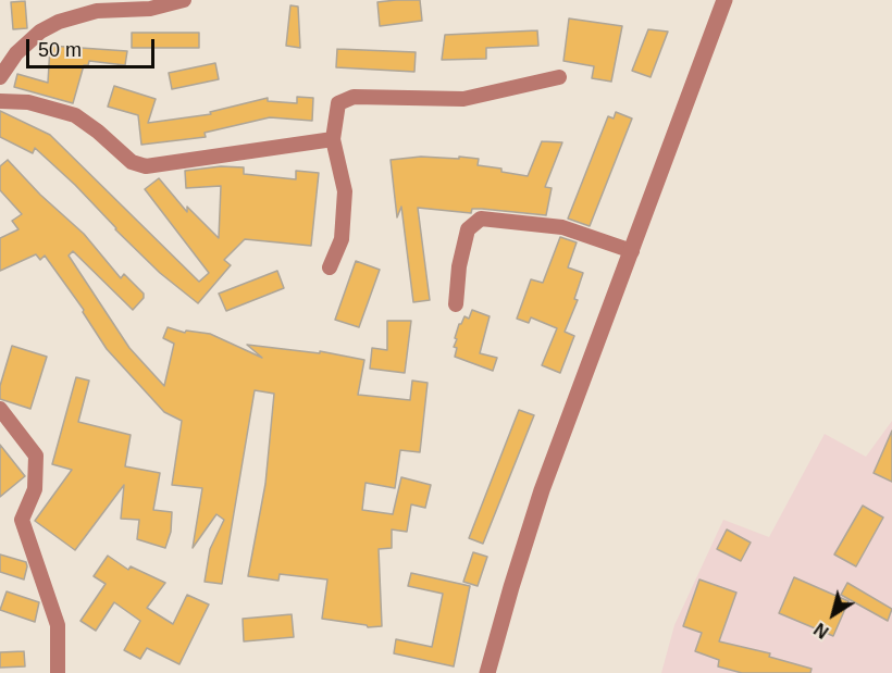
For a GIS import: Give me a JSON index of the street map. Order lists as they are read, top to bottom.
{
  "scale_bar": "50 m",
  "north": "bottom left"
}
